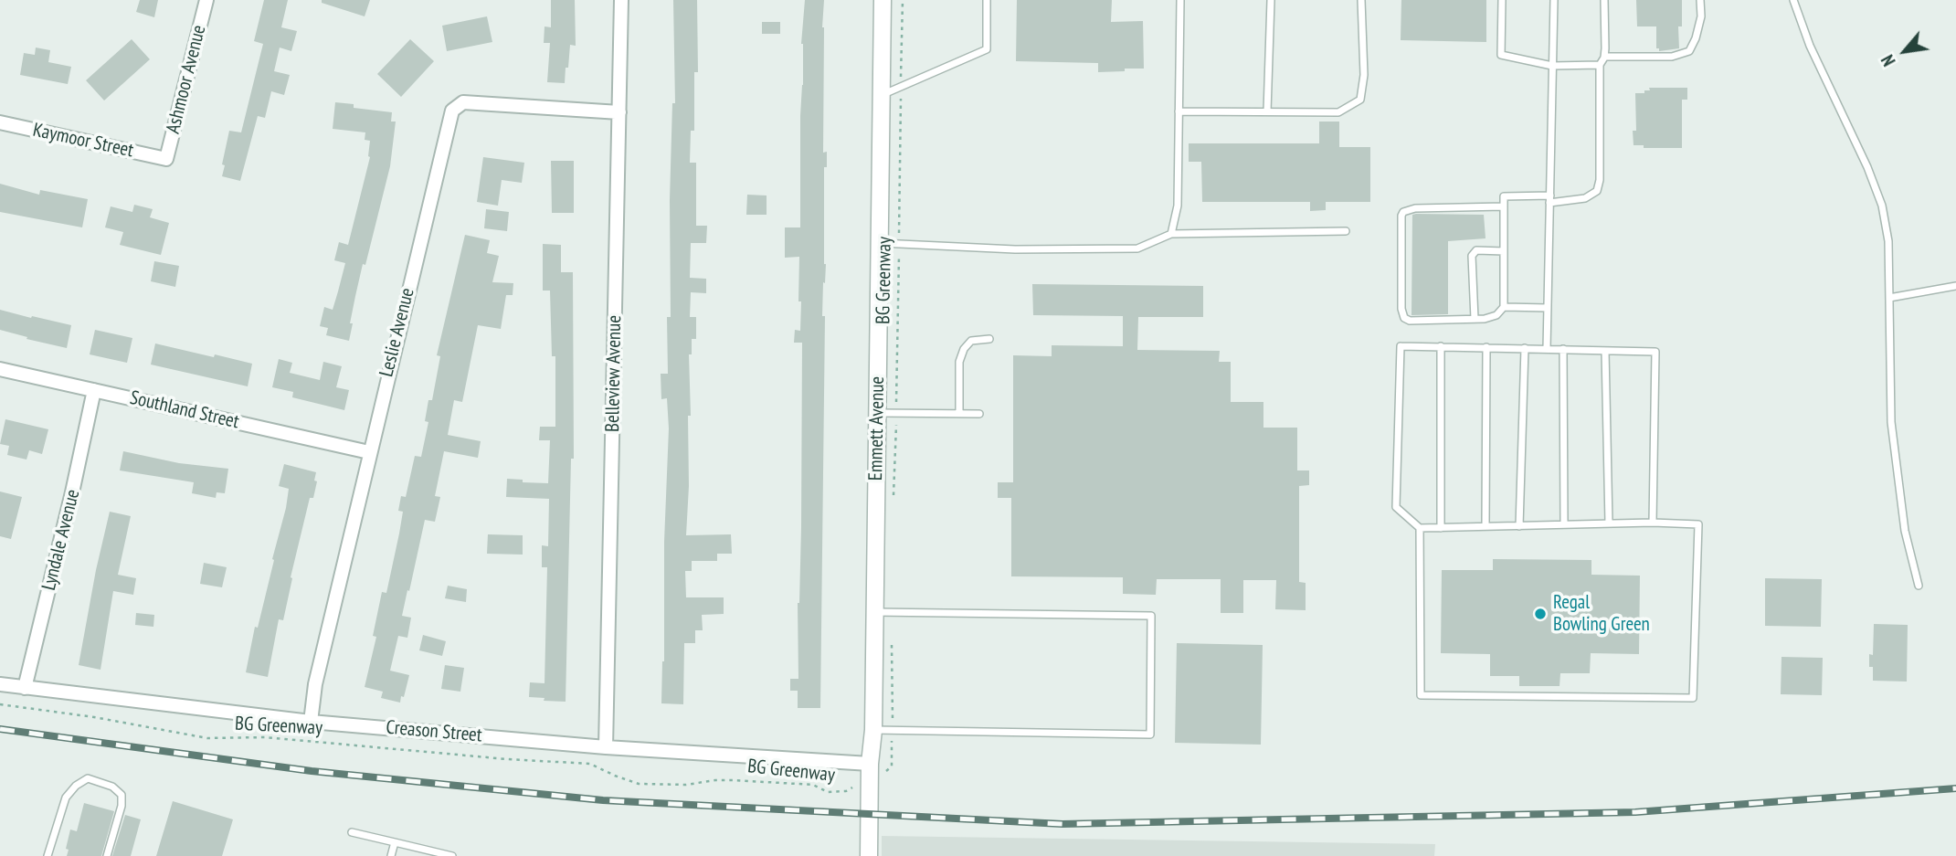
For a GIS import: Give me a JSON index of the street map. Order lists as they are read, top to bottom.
{
  "streets": {
    "street": [
      "Ashmoor Avenue",
      "Kaymoor Street",
      "Leslie Avenue",
      "Belleview Avenue",
      "Southland Street",
      "Emmett Avenue",
      "Lyndale Avenue",
      "Creason Street"
    ],
    "path": ["BG Greenway"]
  },
  "crossings": [
    ["Ashmoor Avenue", "Kaymoor Street"],
    ["BG Greenway", "Emmett Avenue"],
    ["BG Greenway", "Creason Street"],
    ["Leslie Avenue", "Belleview Avenue"],
    ["Leslie Avenue", "Southland Street"],
    ["Leslie Avenue", "Creason Street"],
    ["Belleview Avenue", "Creason Street"],
    ["Southland Street", "Lyndale Avenue"],
    ["Emmett Avenue", "Creason Street"],
    ["Lyndale Avenue", "Creason Street"]
  ],
  "places": ["Regal Bowling Green"],
  "north": "bottom left"
}
